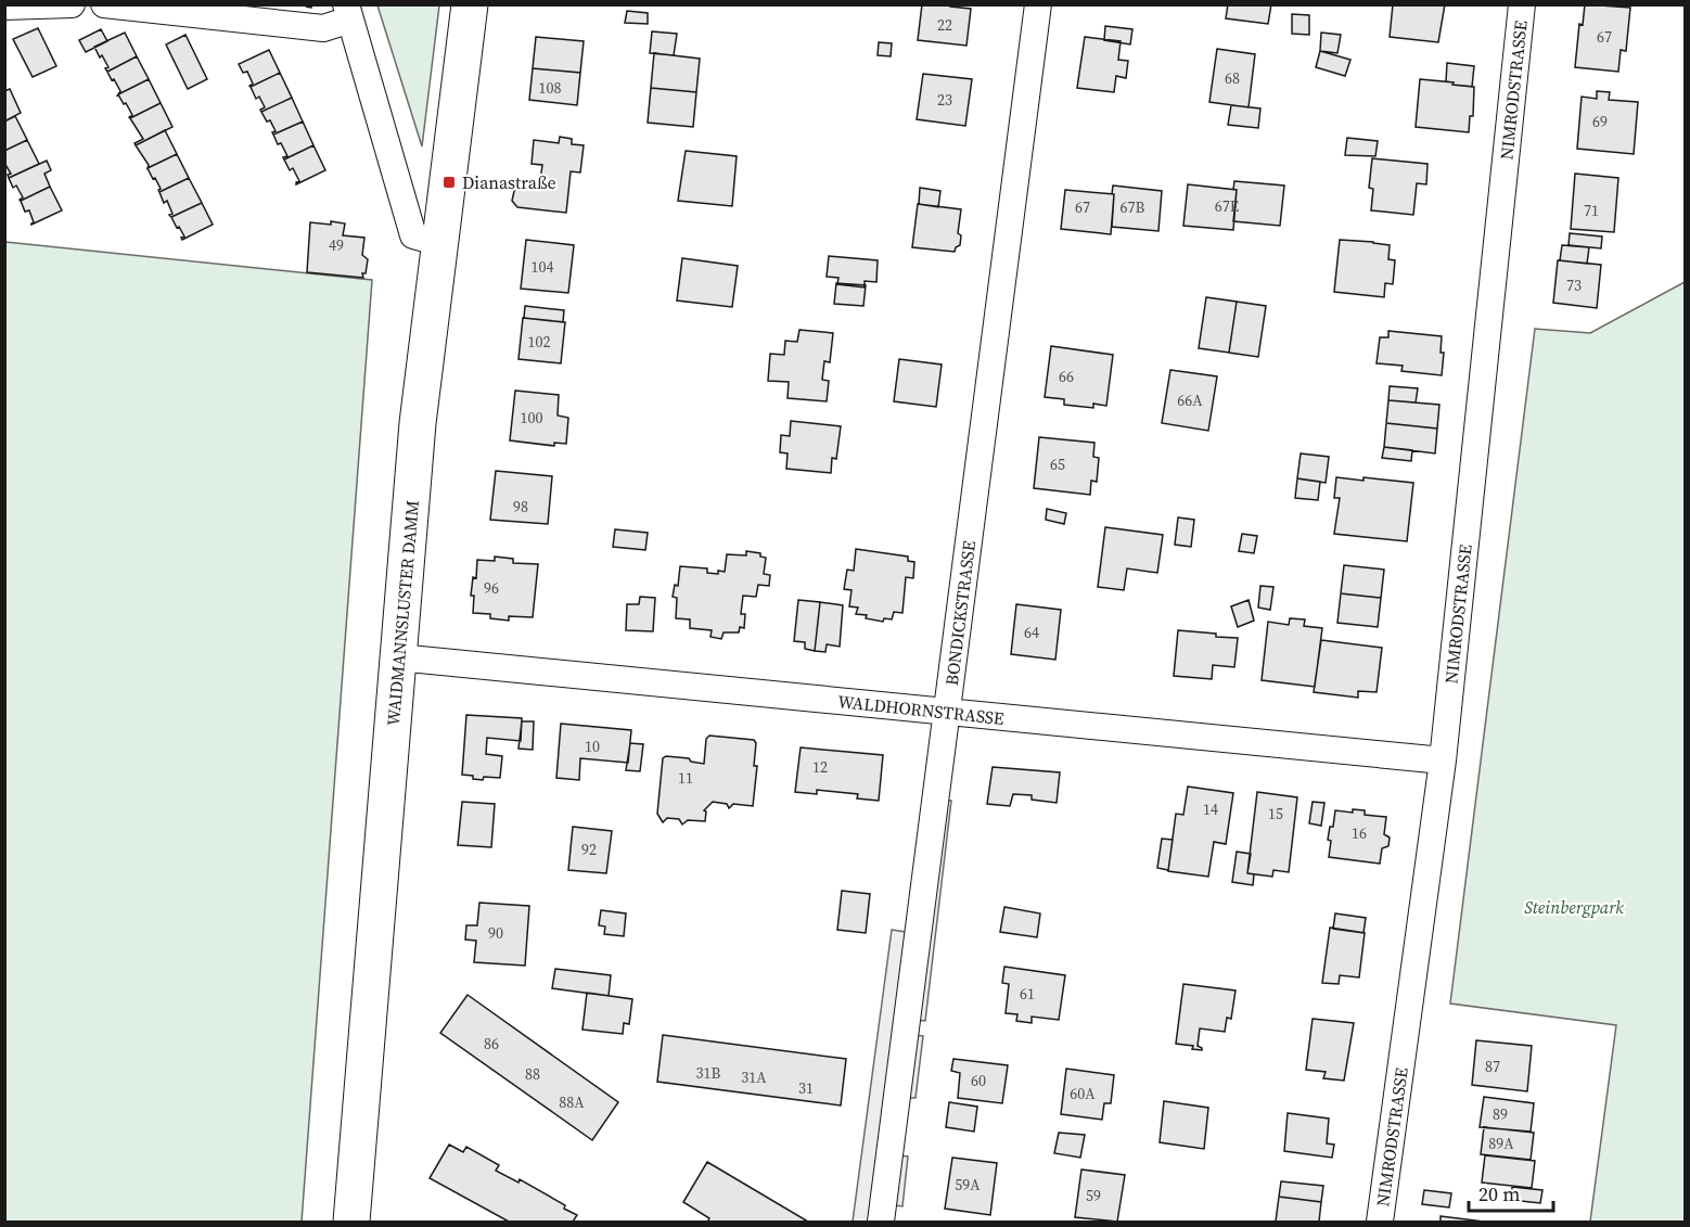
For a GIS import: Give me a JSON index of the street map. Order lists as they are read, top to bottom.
{
  "streets": {
    "main road": ["WAIDMANNSLUSTER DAMM"],
    "street": ["NIMRODSTRASSE", "BONDICKSTRASSE", "WALDHORNSTRASSE"]
  },
  "crossings": [
    ["NIMRODSTRASSE", "WALDHORNSTRASSE"],
    ["WAIDMANNSLUSTER DAMM", "WALDHORNSTRASSE"],
    ["BONDICKSTRASSE", "WALDHORNSTRASSE"]
  ],
  "parks": ["Steinbergpark"],
  "places": {
    "transit": ["Dianastraße"]
  },
  "house_numbers": [
    "22",
    "67",
    "68",
    "108",
    "23",
    "69",
    "67E",
    "67",
    "67B",
    "71",
    "49",
    "104",
    "73",
    "102",
    "66",
    "66A",
    "100",
    "65",
    "98",
    "96",
    "64",
    "10",
    "12",
    "11",
    "14",
    "15",
    "16",
    "92",
    "90",
    "61",
    "86",
    "87",
    "31B",
    "88",
    "31A",
    "60",
    "31",
    "60A",
    "88A",
    "89",
    "89A",
    "59A",
    "59"
  ],
  "scale_bar": "20 m"
}
